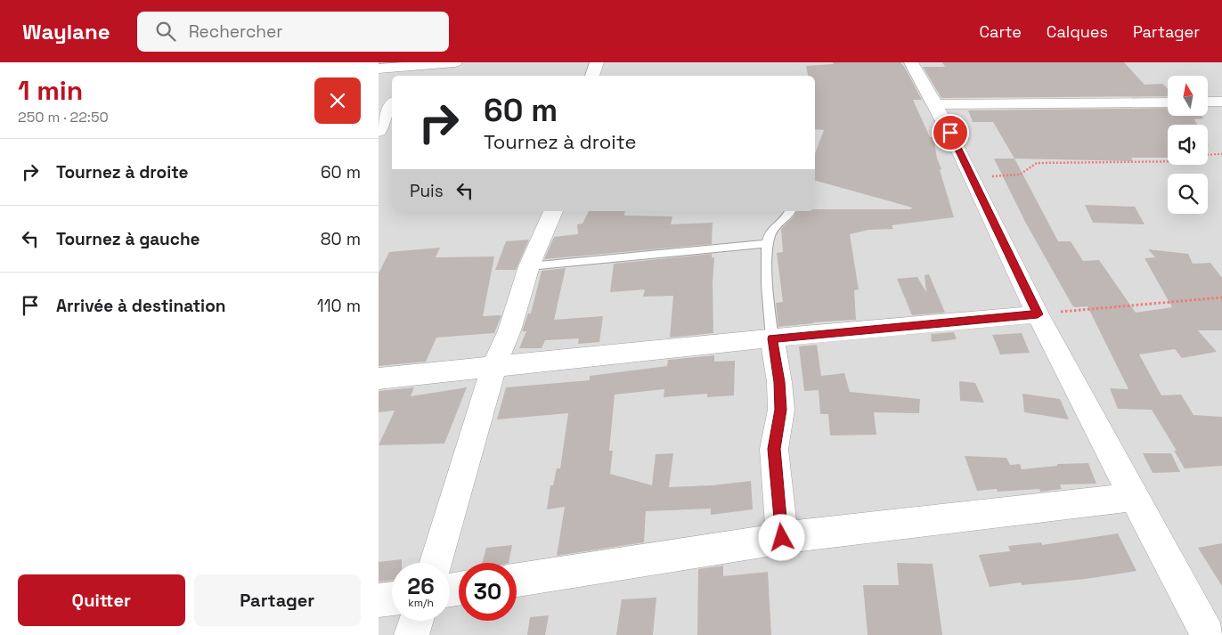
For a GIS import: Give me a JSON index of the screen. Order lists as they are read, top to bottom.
{
  "north": "top",
  "page": {
    "header": "Waylane",
    "search": "Rechercher",
    "nav": ["Carte", "Calques", "Partager"],
    "heading": ["1 min", "250 m · 22:50"],
    "turn": ["60 m", "Tournez à droite"],
    "list": [
      {
        "name": "Tournez à droite",
        "value": "60 m"
      },
      {
        "name": "Tournez à gauche",
        "value": "80 m"
      },
      {
        "name": "Arrivée à destination",
        "value": "110 m"
      }
    ],
    "then": "Puis",
    "speed": "26 km/h",
    "limit": "30",
    "buttons": ["Quitter", "Partager"]
  }
}
